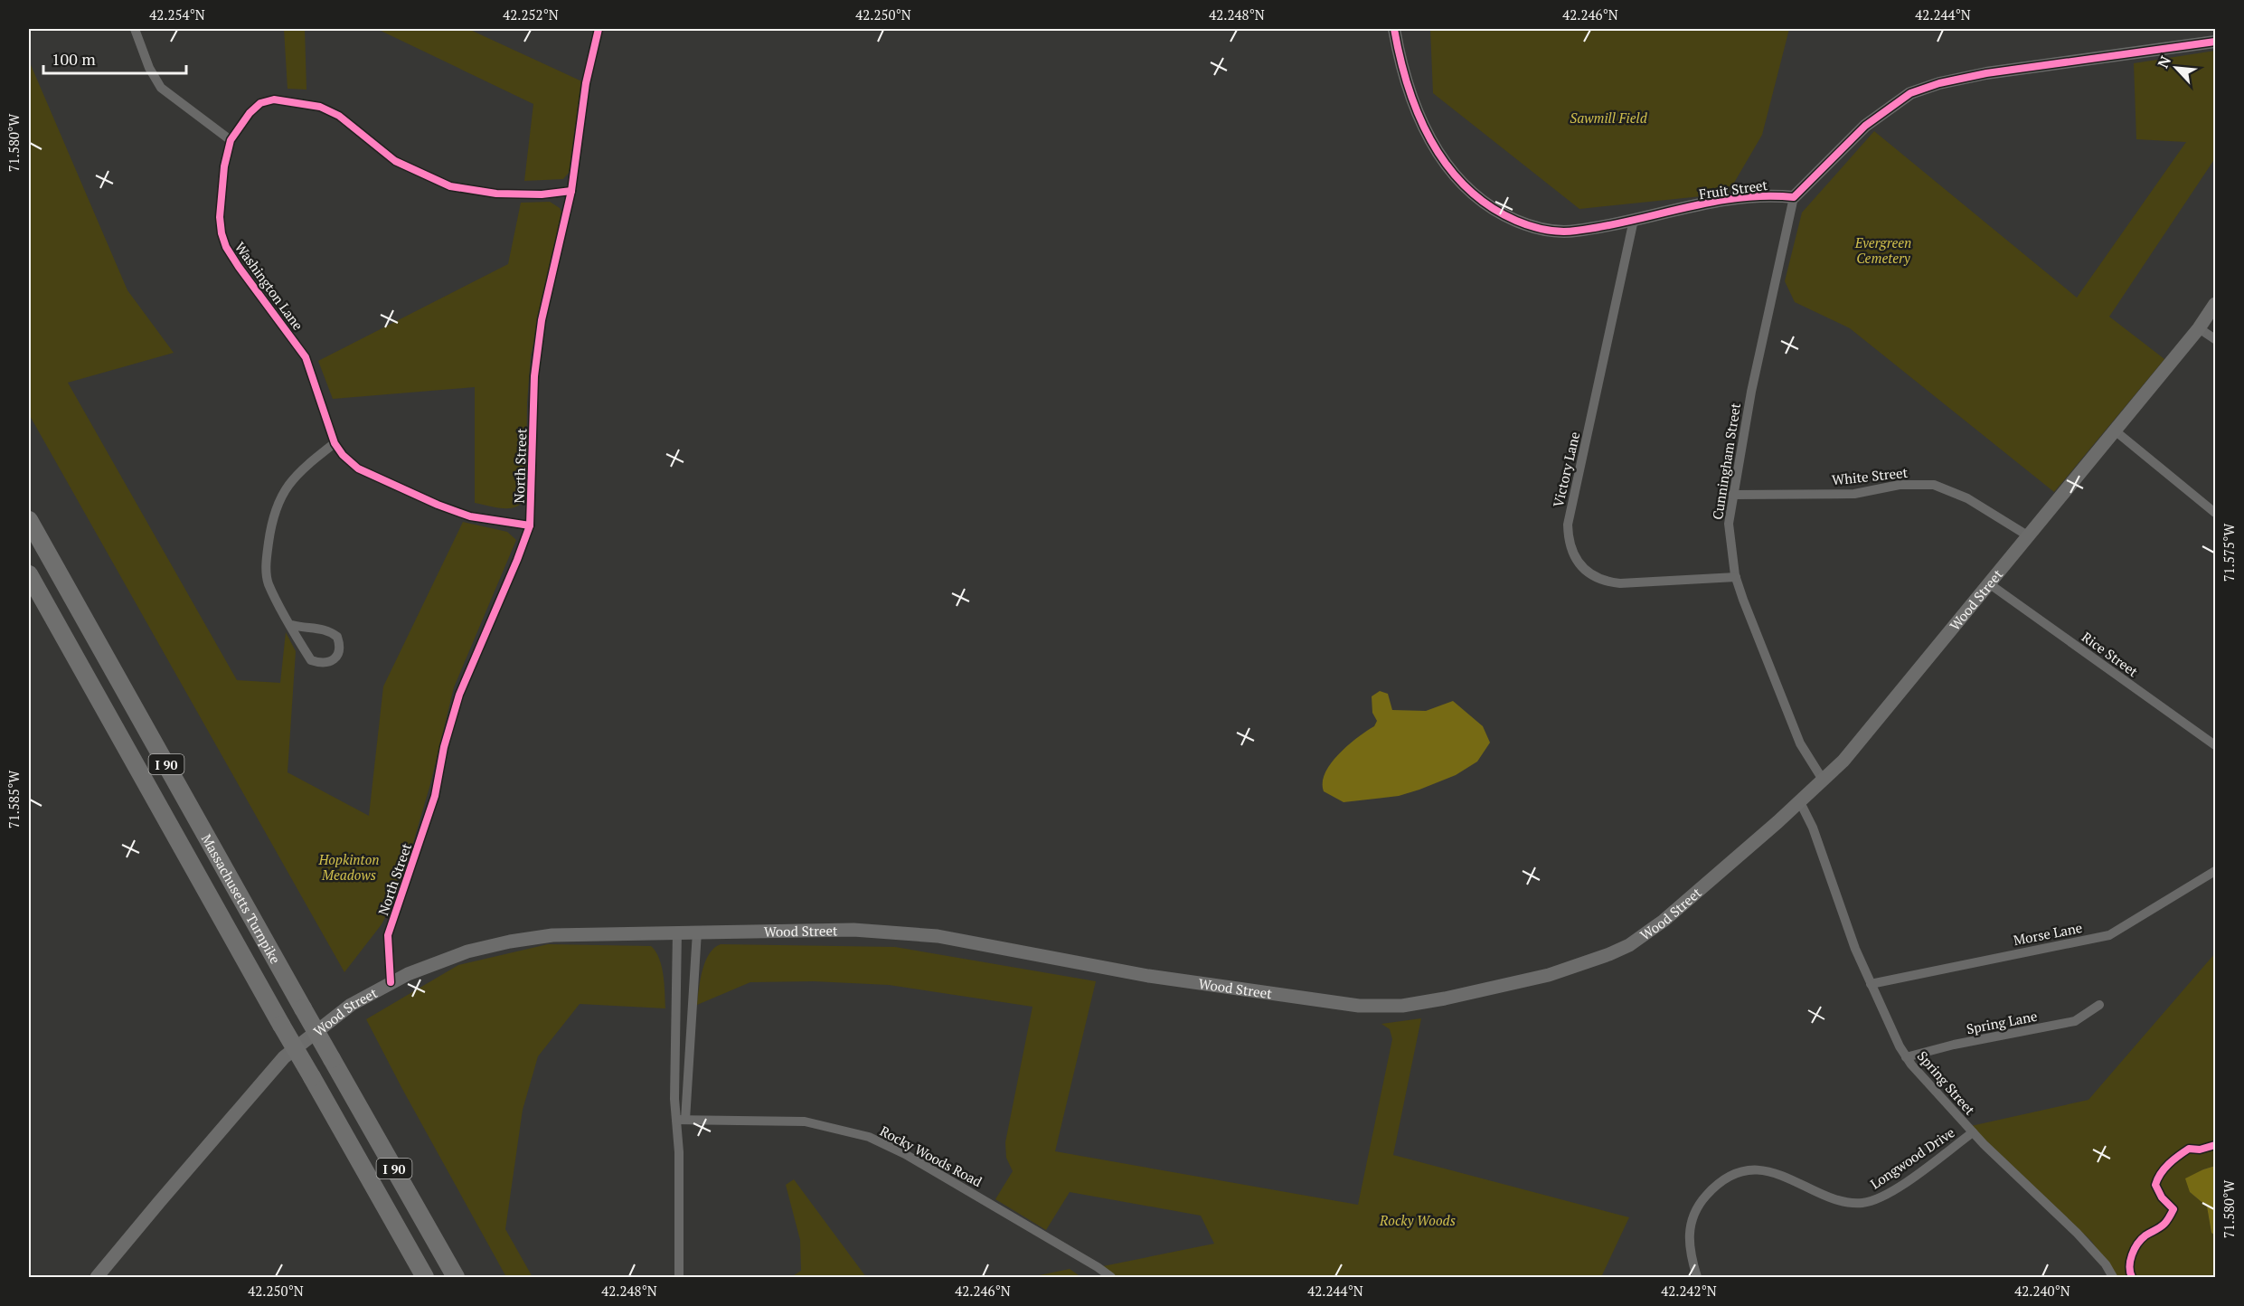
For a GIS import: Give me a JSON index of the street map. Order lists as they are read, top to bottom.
{
  "streets": {
    "highway": ["I 90", "Massachusetts Turnpike"],
    "main road": ["Wood Street"],
    "street": [
      "Fruit Street",
      "Washington Lane",
      "Cunningham Street",
      "North Street",
      "Victory Lane",
      "White Street",
      "Rice Street",
      "Morse Lane",
      "Spring Lane",
      "Spring Street",
      "Rocky Woods Road",
      "Longwood Drive"
    ]
  },
  "crossings": [
    ["Fruit Street", "Cunningham Street"],
    ["Fruit Street", "Victory Lane"],
    ["Washington Lane", "North Street"],
    ["Cunningham Street", "Victory Lane"],
    ["Cunningham Street", "White Street"],
    ["Cunningham Street", "Wood Street"],
    ["North Street", "Wood Street"],
    ["White Street", "Wood Street"],
    ["Wood Street", "Rice Street"],
    ["Wood Street", "Spring Street"],
    ["Morse Lane", "Spring Street"],
    ["Spring Lane", "Spring Street"],
    ["Spring Street", "Longwood Drive"]
  ],
  "parks": [
    "Sawmill Field",
    "Evergreen Cemetery",
    "Hopkinton Meadows",
    "Rocky Woods"
  ],
  "scale_bar": "100 m",
  "north": "top left",
  "coordinates": [
    "42.254°N",
    "42.252°N",
    "42.250°N",
    "42.248°N",
    "42.246°N",
    "42.244°N",
    "71.580°W",
    "71.575°W",
    "71.585°W",
    "42.242°N",
    "42.240°N"
  ]
}
